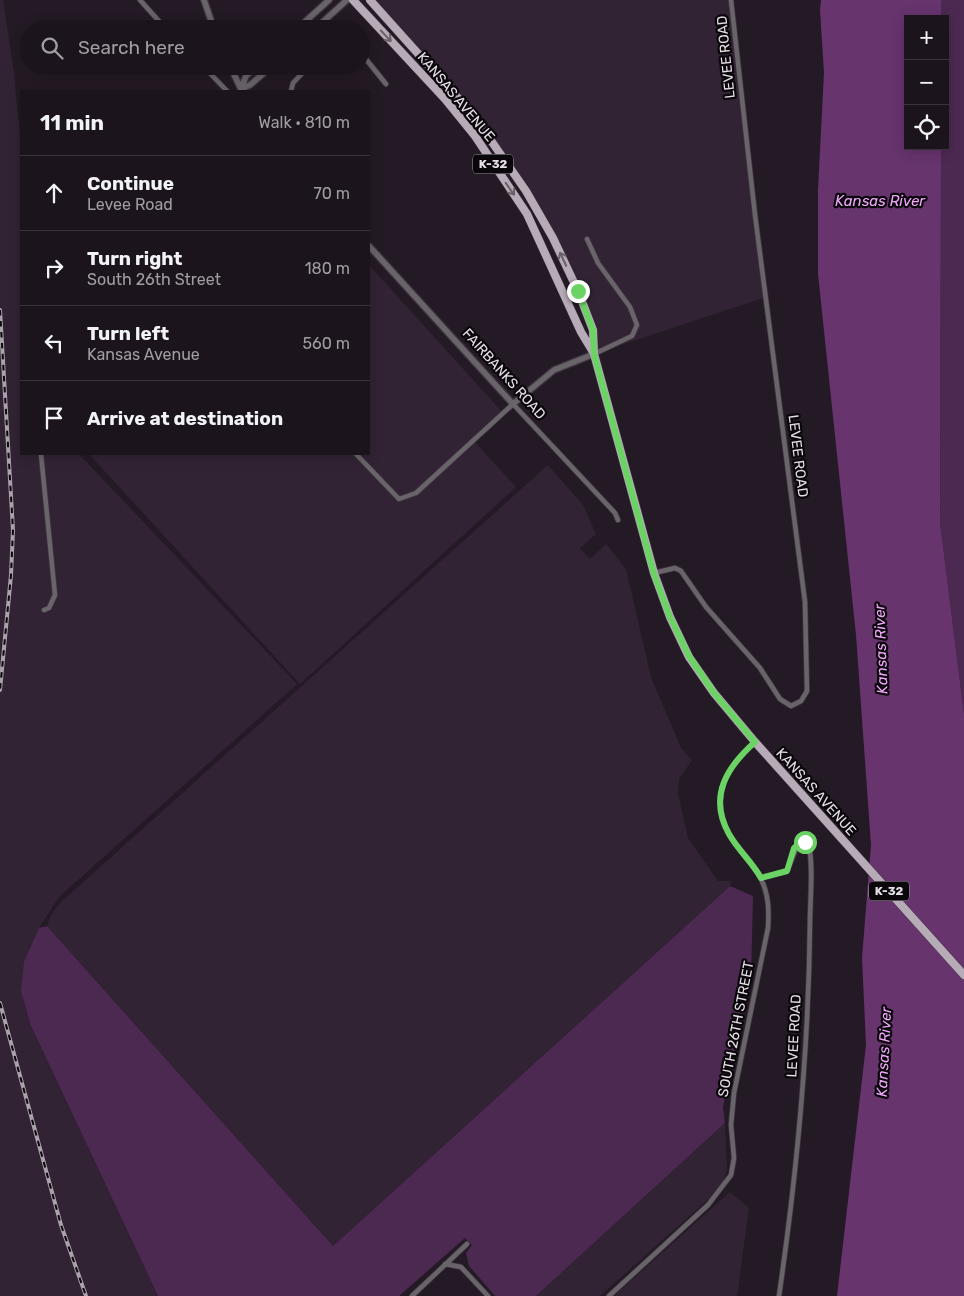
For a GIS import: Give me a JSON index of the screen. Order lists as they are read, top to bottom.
{
  "streets": {
    "main road": ["KANSAS AVENUE", "K-32"],
    "street": ["LEVEE ROAD", "FAIRBANKS ROAD", "SOUTH 26TH STREET"]
  },
  "crossings": [
    ["LEVEE ROAD", "KANSAS AVENUE"],
    ["LEVEE ROAD", "SOUTH 26TH STREET"],
    ["KANSAS AVENUE", "SOUTH 26TH STREET"]
  ],
  "water": ["Kansas River"],
  "page": {
    "map_buttons": ["+", "−"],
    "search": "Search here",
    "heading": ["11 min", "Walk · 810 m"],
    "list": [
      ["Continue", "Levee Road", "70 m"],
      ["Turn right", "South 26th Street", "180 m"],
      ["Turn left", "Kansas Avenue", "560 m"],
      "Arrive at destination"
    ]
  }
}
